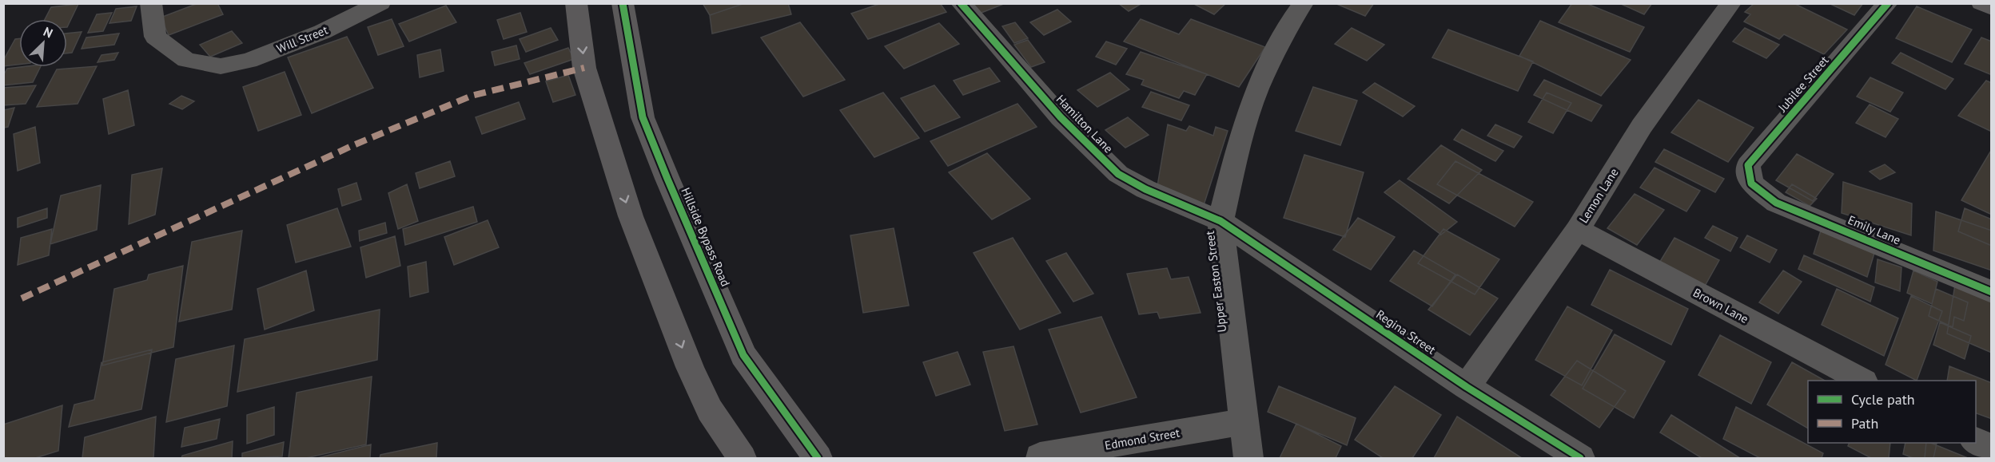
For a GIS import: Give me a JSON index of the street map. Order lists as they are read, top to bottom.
{
  "streets": {
    "street": [
      "Will Street",
      "Jubilee Street",
      "Hamilton Lane",
      "Lemon Lane",
      "Emily Lane",
      "Hillside Bypass Road",
      "Upper Easton Street",
      "Brown Lane",
      "Regina Street",
      "Edmond Street"
    ]
  },
  "crossings": [
    ["Jubilee Street", "Emily Lane"],
    ["Hamilton Lane", "Upper Easton Street"],
    ["Hamilton Lane", "Regina Street"],
    ["Lemon Lane", "Brown Lane"],
    ["Lemon Lane", "Regina Street"],
    ["Upper Easton Street", "Regina Street"],
    ["Upper Easton Street", "Edmond Street"]
  ],
  "legend": ["Cycle path", "Path"],
  "north": "top right"
}
